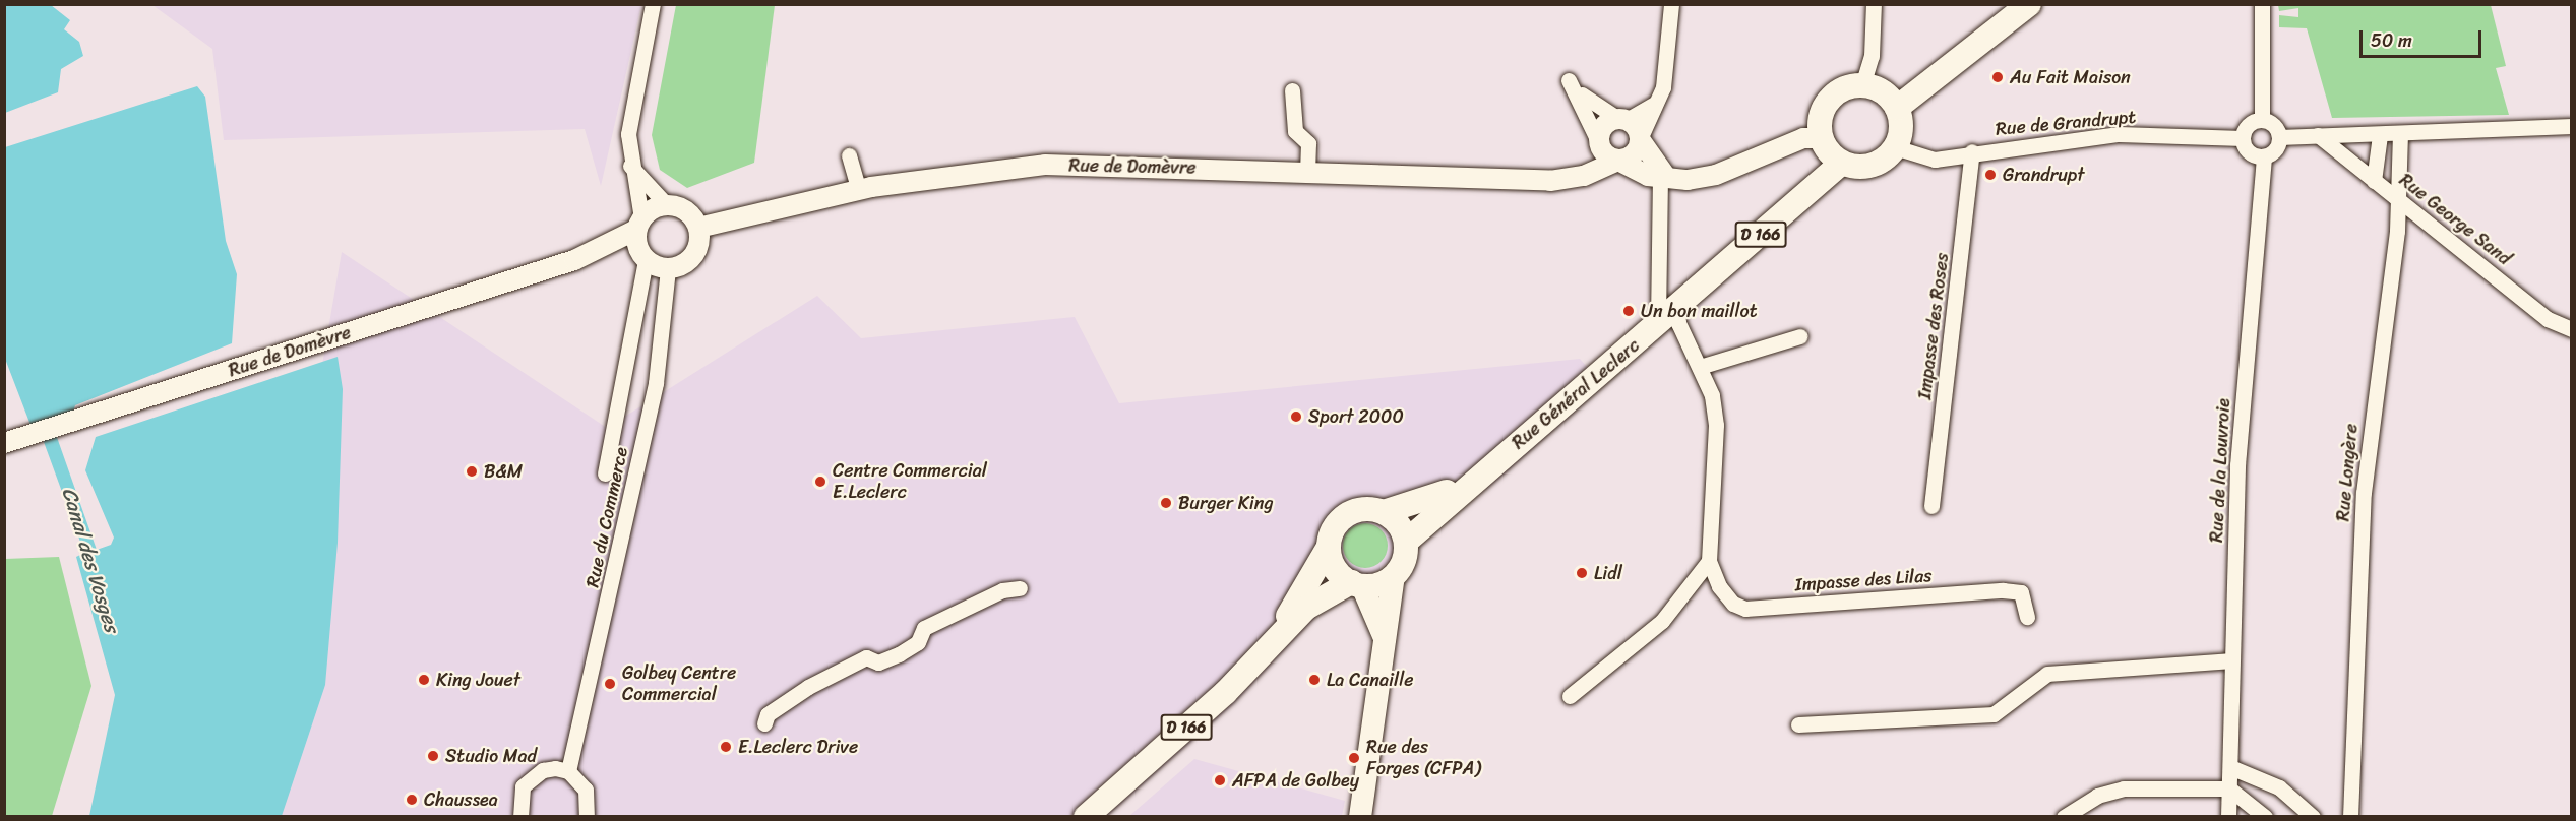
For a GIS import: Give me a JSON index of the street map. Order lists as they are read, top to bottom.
{
  "streets": {
    "main road": ["D 166", "Rue Général Leclerc"],
    "street": [
      "Rue de Grandrupt",
      "Rue de Domèvre",
      "Rue George Sand",
      "Impasse des Roses",
      "Rue de la Louvroie",
      "Rue Longère",
      "Rue du Commerce",
      "Impasse des Lilas"
    ]
  },
  "crossings": [
    ["Rue de Grandrupt", "Impasse des Roses"],
    ["Rue de Grandrupt", "Rue Général Leclerc"],
    ["Rue de Grandrupt", "Rue de la Louvroie"],
    ["Rue de Domèvre", "Rue du Commerce"],
    ["Rue George Sand", "Rue Longère"],
    ["D 166", "Rue Général Leclerc"]
  ],
  "water": ["Canal des Vosges"],
  "places": [
    "Au Fait Maison",
    "Grandrupt",
    "Un bon maillot",
    "Sport 2000",
    "B&M",
    "Centre Commercial E.Leclerc",
    "Burger King",
    "Lidl",
    "King Jouet",
    "La Canaille",
    "Golbey Centre Commercial",
    "E.Leclerc Drive",
    "Studio Mad",
    "Rue des Forges (CFPA)",
    "AFPA de Golbey",
    "Chaussea"
  ],
  "scale_bar": "50 m"
}
